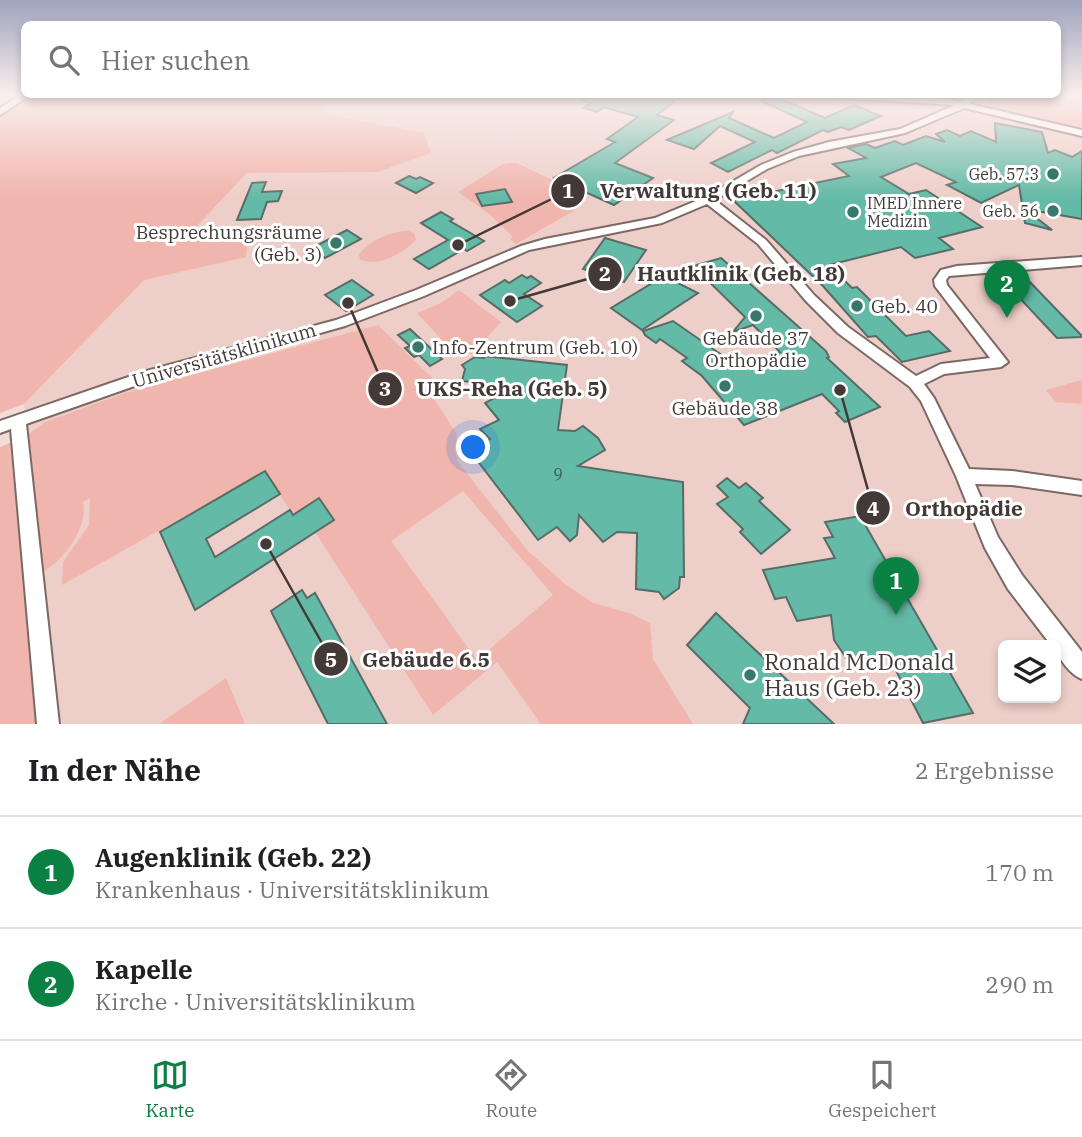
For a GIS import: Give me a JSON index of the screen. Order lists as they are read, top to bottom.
{
  "streets": {
    "street": ["Universitätsklinikum"]
  },
  "places": [
    "Geb. 57.3",
    "Geb. 56",
    "IMED Innere Medizin",
    "Besprechungsräume (Geb. 3)",
    "Verwaltung (Geb. 11)",
    "Hautklinik (Geb. 18)",
    "UKS-Reha (Geb. 5)",
    "Geb. 40",
    "Gebäude 37 Orthopädie",
    "Info-Zentrum (Geb. 10)",
    "Gebäude 38",
    "Orthopädie",
    "Gebäude 6.5",
    "Ronald McDonald Haus (Geb. 23)"
  ],
  "house_numbers": ["9"],
  "page": {
    "search": "Hier suchen",
    "pins": ["2", "1"],
    "heading": ["In der Nähe", "2 Ergebnisse"],
    "list": [
      {
        "mark": "1",
        "name": "Augenklinik (Geb. 22)",
        "note": "Krankenhaus · Universitätsklinikum",
        "value": "170 m"
      },
      {
        "mark": "2",
        "name": "Kapelle",
        "note": "Kirche · Universitätsklinikum",
        "value": "290 m"
      }
    ],
    "nav": ["Karte", "Route", "Gespeichert"]
  }
}
